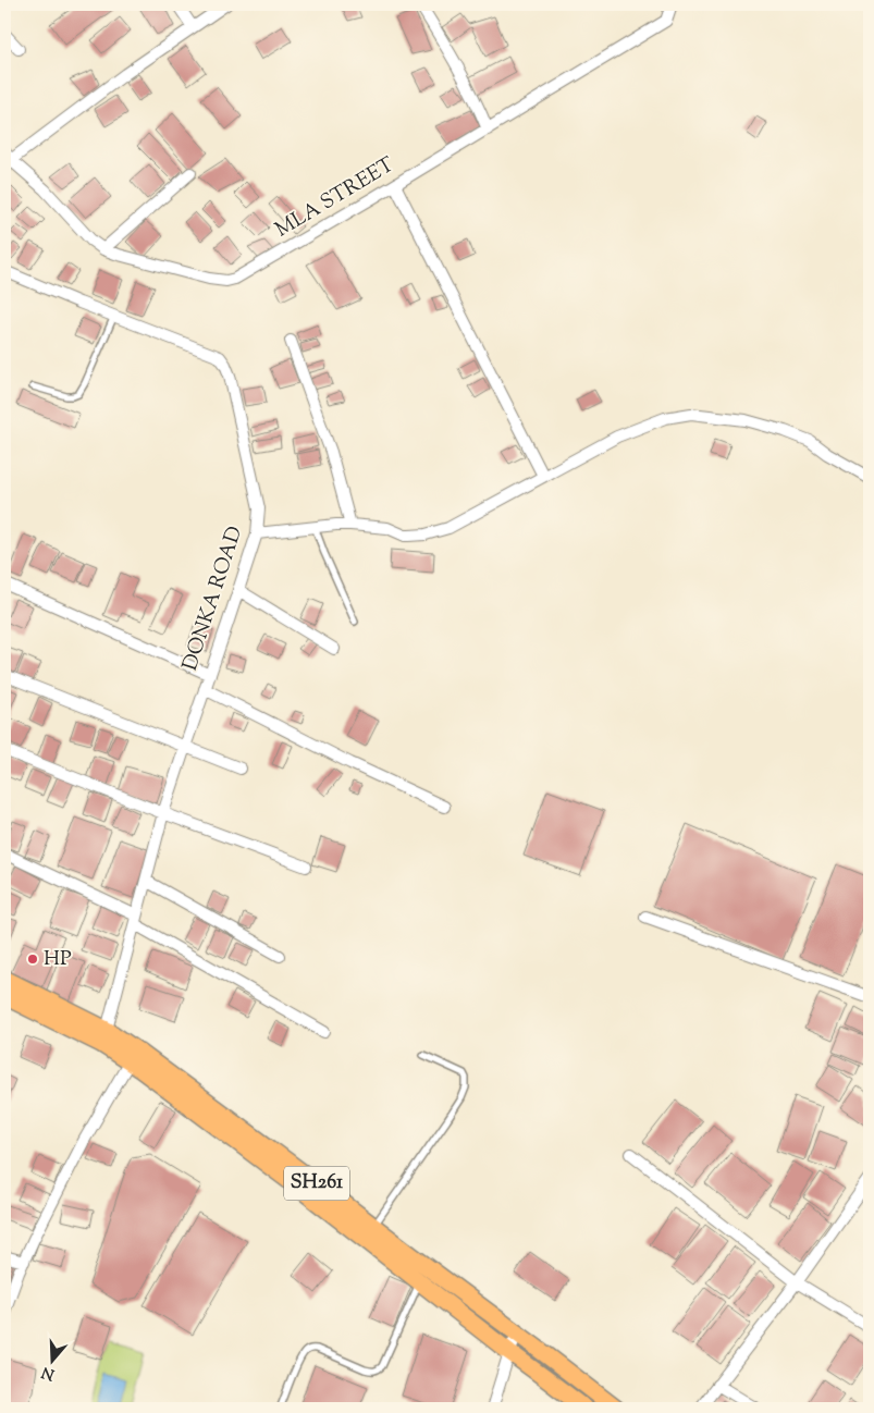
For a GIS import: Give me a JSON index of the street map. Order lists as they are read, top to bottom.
{
  "streets": {
    "main road": ["SH261"],
    "street": ["MLA STREET", "DONKA ROAD"]
  },
  "crossings": [
    ["DONKA ROAD", "SH261"]
  ],
  "places": ["HP"],
  "north": "bottom"
}
